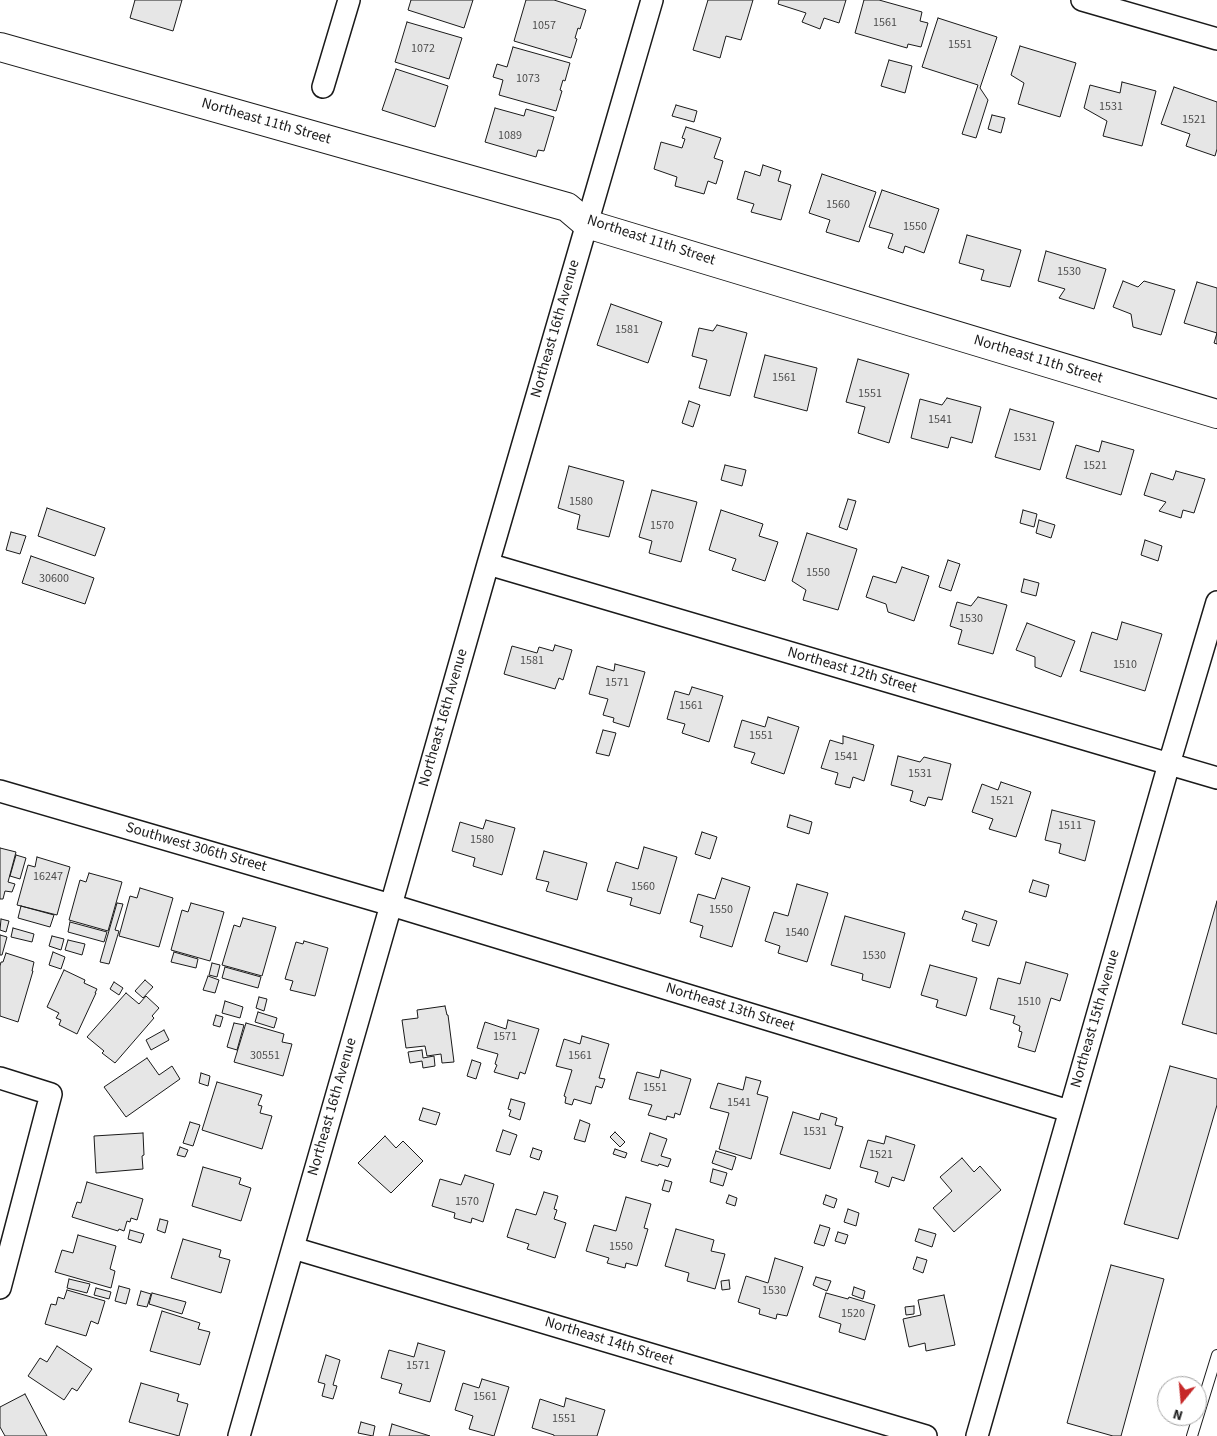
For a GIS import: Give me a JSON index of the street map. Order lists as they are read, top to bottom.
{
  "streets": {
    "street": [
      "Northeast 11th Street",
      "Northeast 16th Avenue",
      "Northeast 12th Street",
      "Southwest 306th Street",
      "Northeast 13th Street",
      "Northeast 15th Avenue",
      "Northeast 14th Street"
    ]
  },
  "crossings": [
    ["Northeast 11th Street", "Northeast 16th Avenue"],
    ["Northeast 16th Avenue", "Northeast 12th Street"],
    ["Northeast 16th Avenue", "Southwest 306th Street"],
    ["Northeast 16th Avenue", "Northeast 13th Street"],
    ["Northeast 16th Avenue", "Northeast 14th Street"],
    ["Northeast 12th Street", "Northeast 15th Avenue"],
    ["Southwest 306th Street", "Northeast 13th Street"],
    ["Northeast 13th Street", "Northeast 15th Avenue"]
  ],
  "house_numbers": [
    "1561",
    "1057",
    "1551",
    "1072",
    "1073",
    "1531",
    "1521",
    "1089",
    "1560",
    "1550",
    "1530",
    "1581",
    "1561",
    "1551",
    "1541",
    "1531",
    "1521",
    "1580",
    "1570",
    "1550",
    "30600",
    "1530",
    "1581",
    "1510",
    "1571",
    "1561",
    "1551",
    "1541",
    "1531",
    "1521",
    "1511",
    "1580",
    "16247",
    "1560",
    "1550",
    "1540",
    "1530",
    "1510",
    "1571",
    "30551",
    "1561",
    "1551",
    "1541",
    "1531",
    "1521",
    "1570",
    "1550",
    "1530",
    "1520",
    "1571",
    "1561",
    "1551"
  ],
  "north": "bottom"
}
